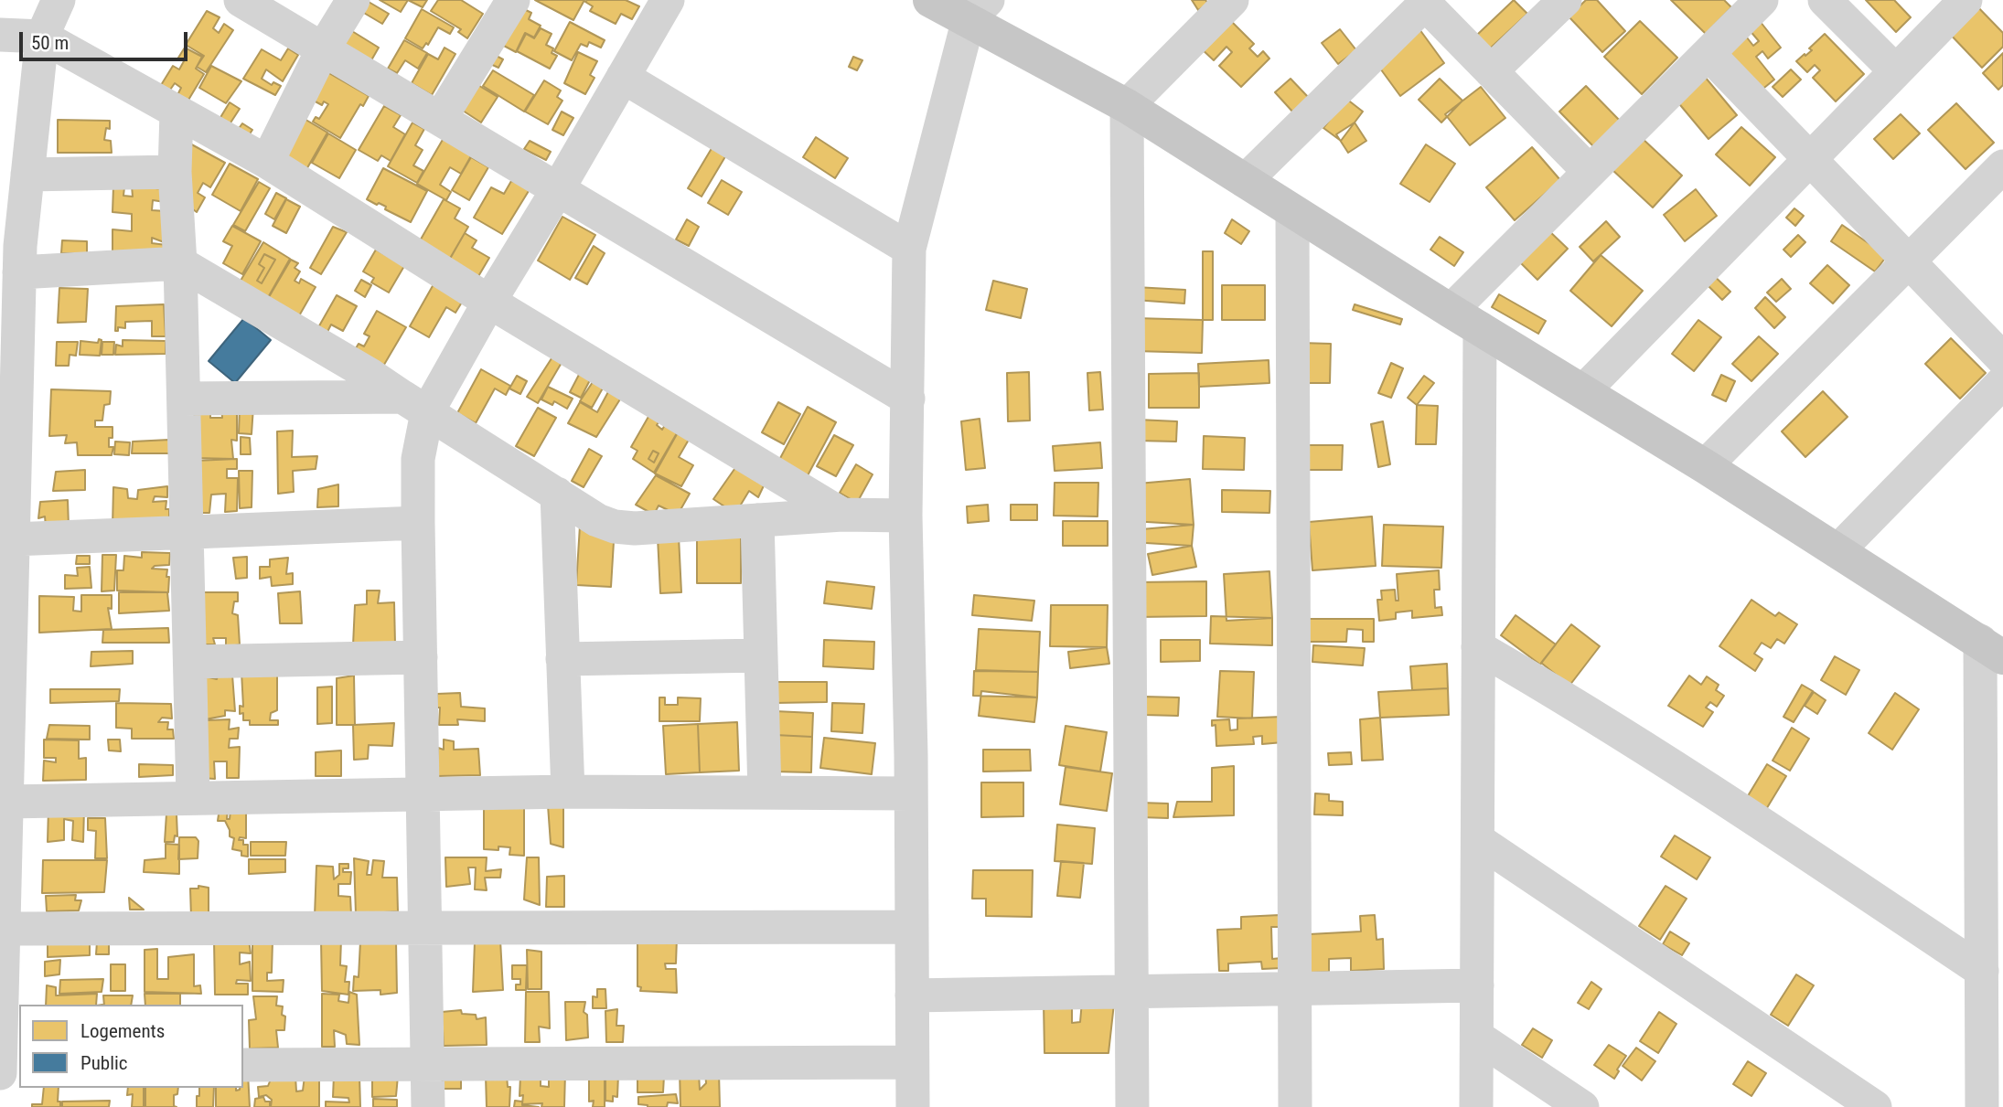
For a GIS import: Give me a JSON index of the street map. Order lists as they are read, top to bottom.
{
  "legend": ["Logements", "Public"],
  "scale_bar": "50 m"
}
